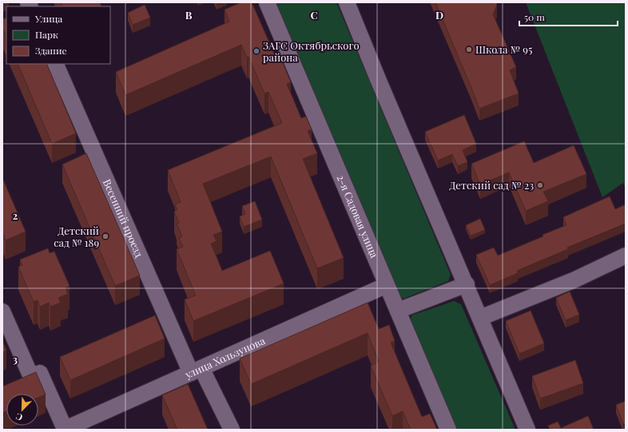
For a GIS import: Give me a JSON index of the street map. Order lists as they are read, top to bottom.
{
  "streets": {
    "street": ["2-я Садовая улица", "Весенний проезд", "улица Хользунова"]
  },
  "crossings": [
    ["2-я Садовая улица", "улица Хользунова"],
    ["Весенний проезд", "улица Хользунова"]
  ],
  "places": [
    "Школа № 95",
    "ЗАГС Октябрьского района",
    "Детский сад № 23",
    "Детский сад № 189"
  ],
  "legend": ["Улица", "Парк", "Здание"],
  "scale_bar": "50 m",
  "north": "bottom left",
  "grid": {
    "columns": ["B", "C", "D"],
    "rows": ["2", "3"]
  }
}
